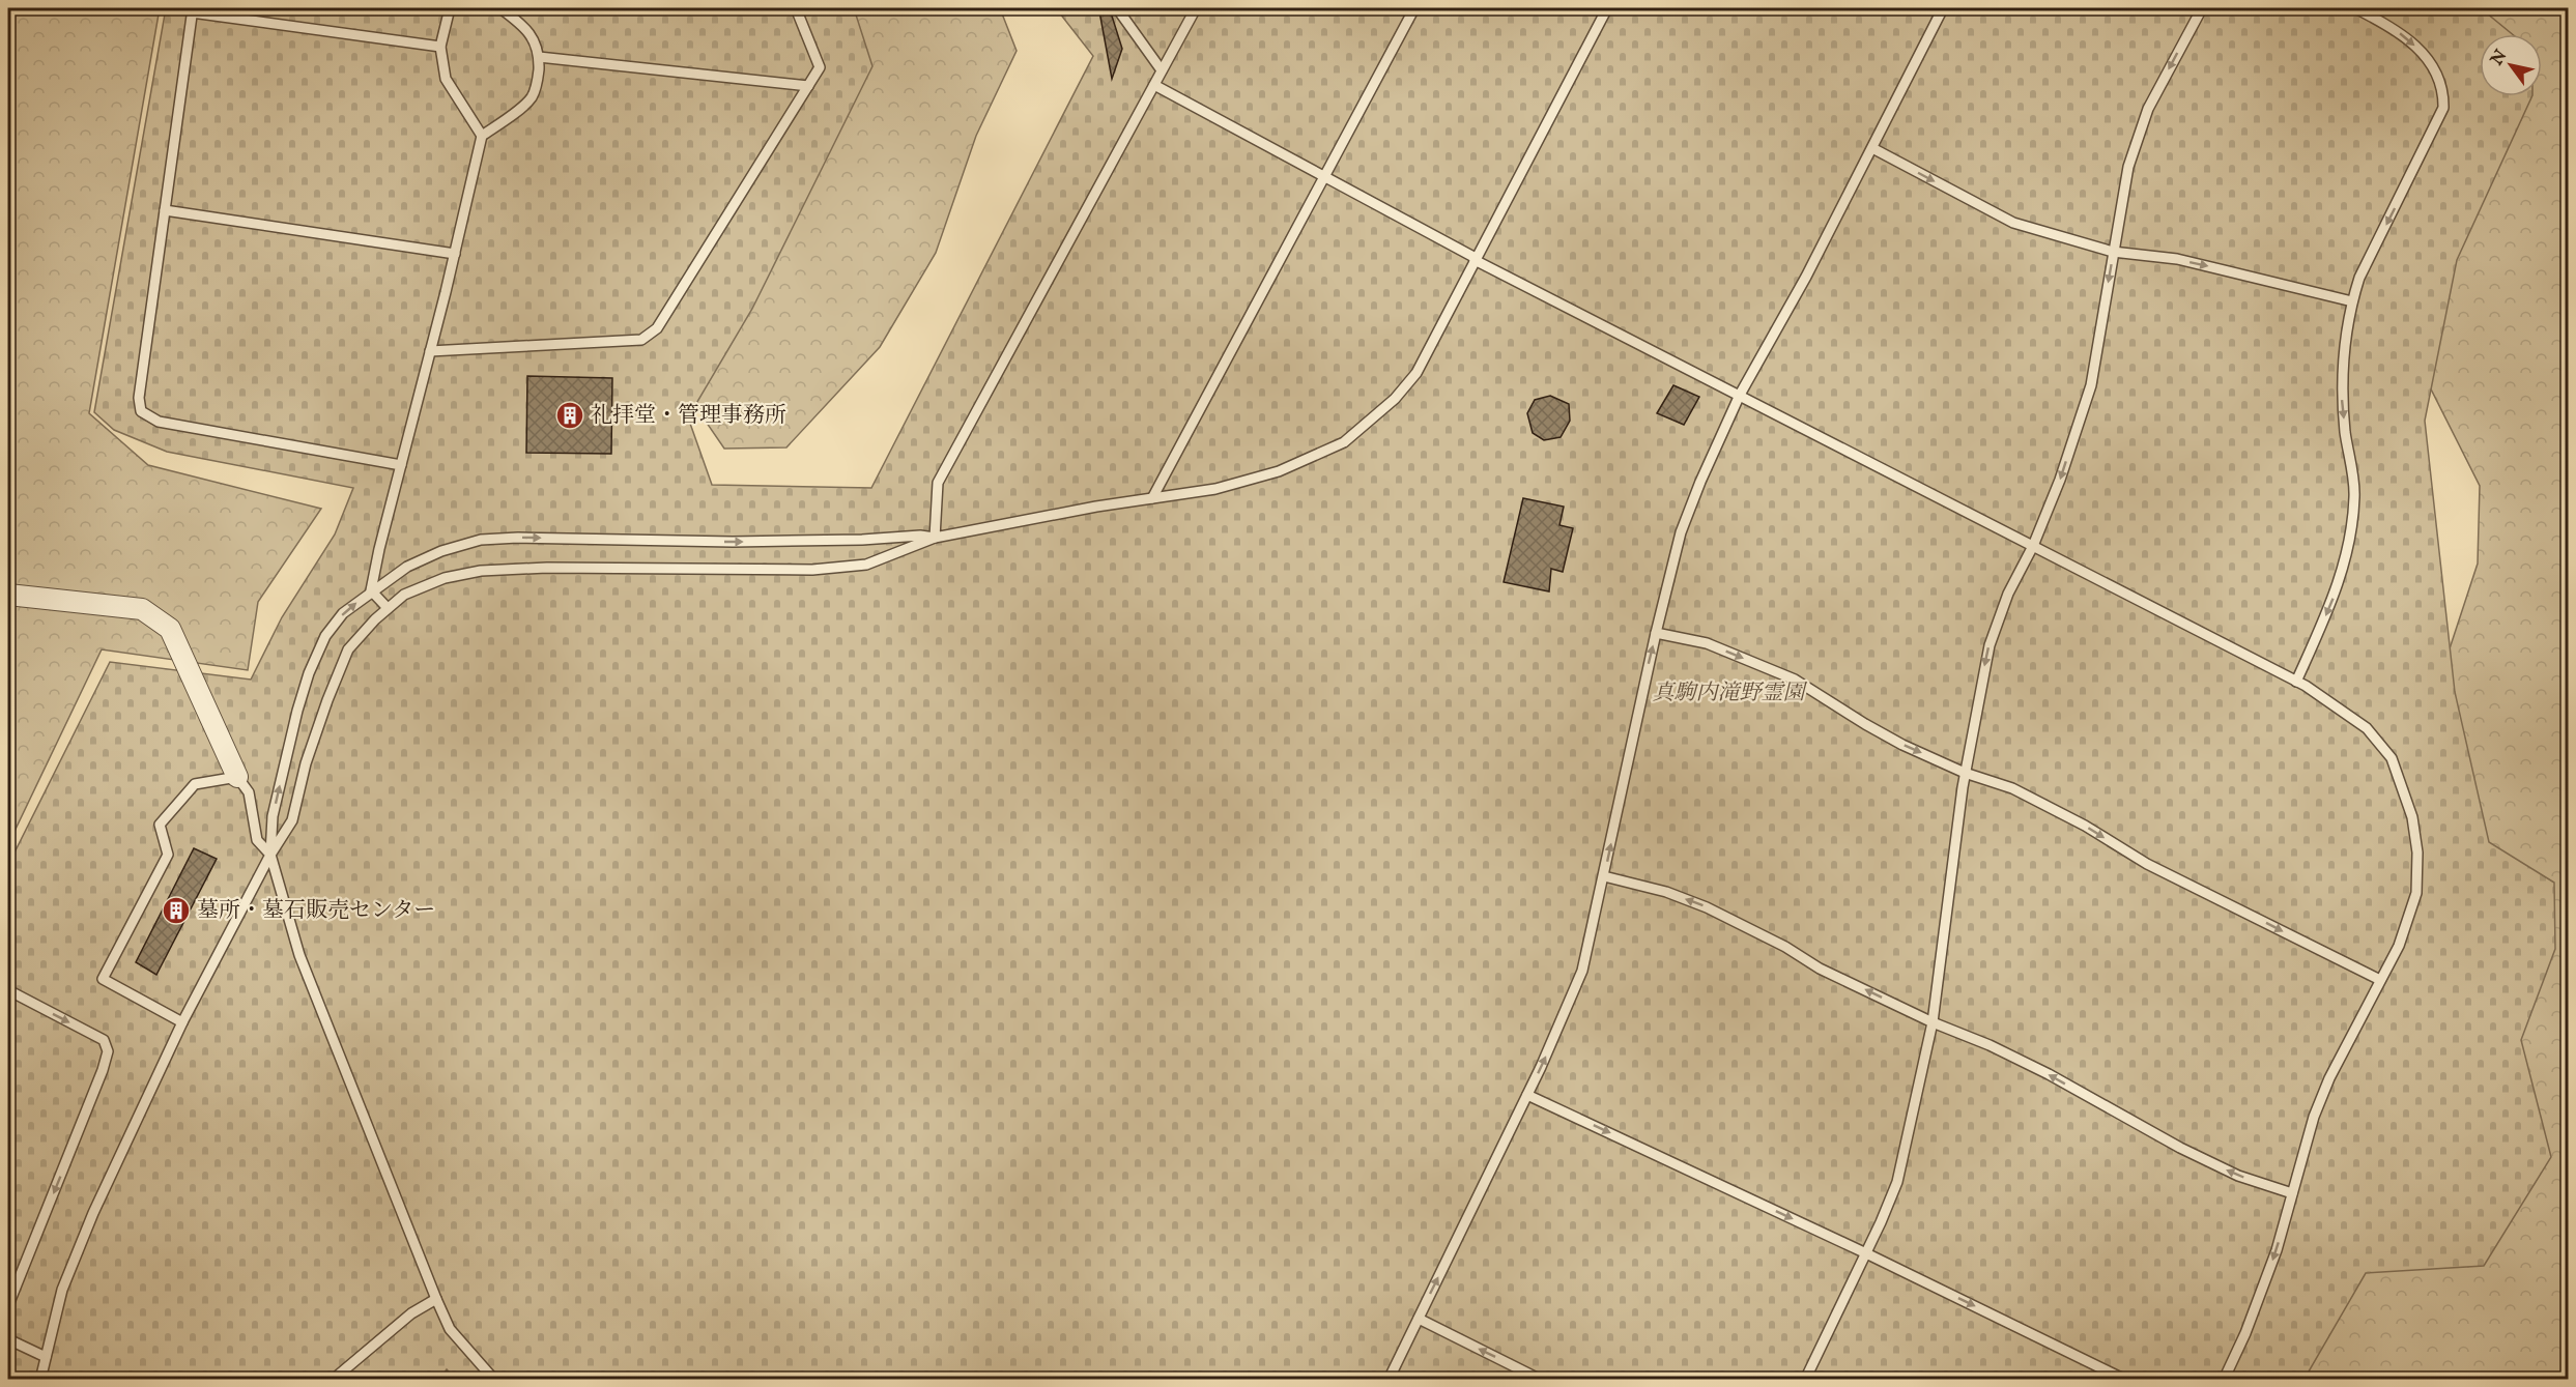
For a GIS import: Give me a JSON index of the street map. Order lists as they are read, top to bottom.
{
  "parks": ["真駒内滝野霊園"],
  "places": {
    "building": ["礼拝堂・管理事務所", "墓所・墓石販売センター"]
  },
  "north": "top left"
}
